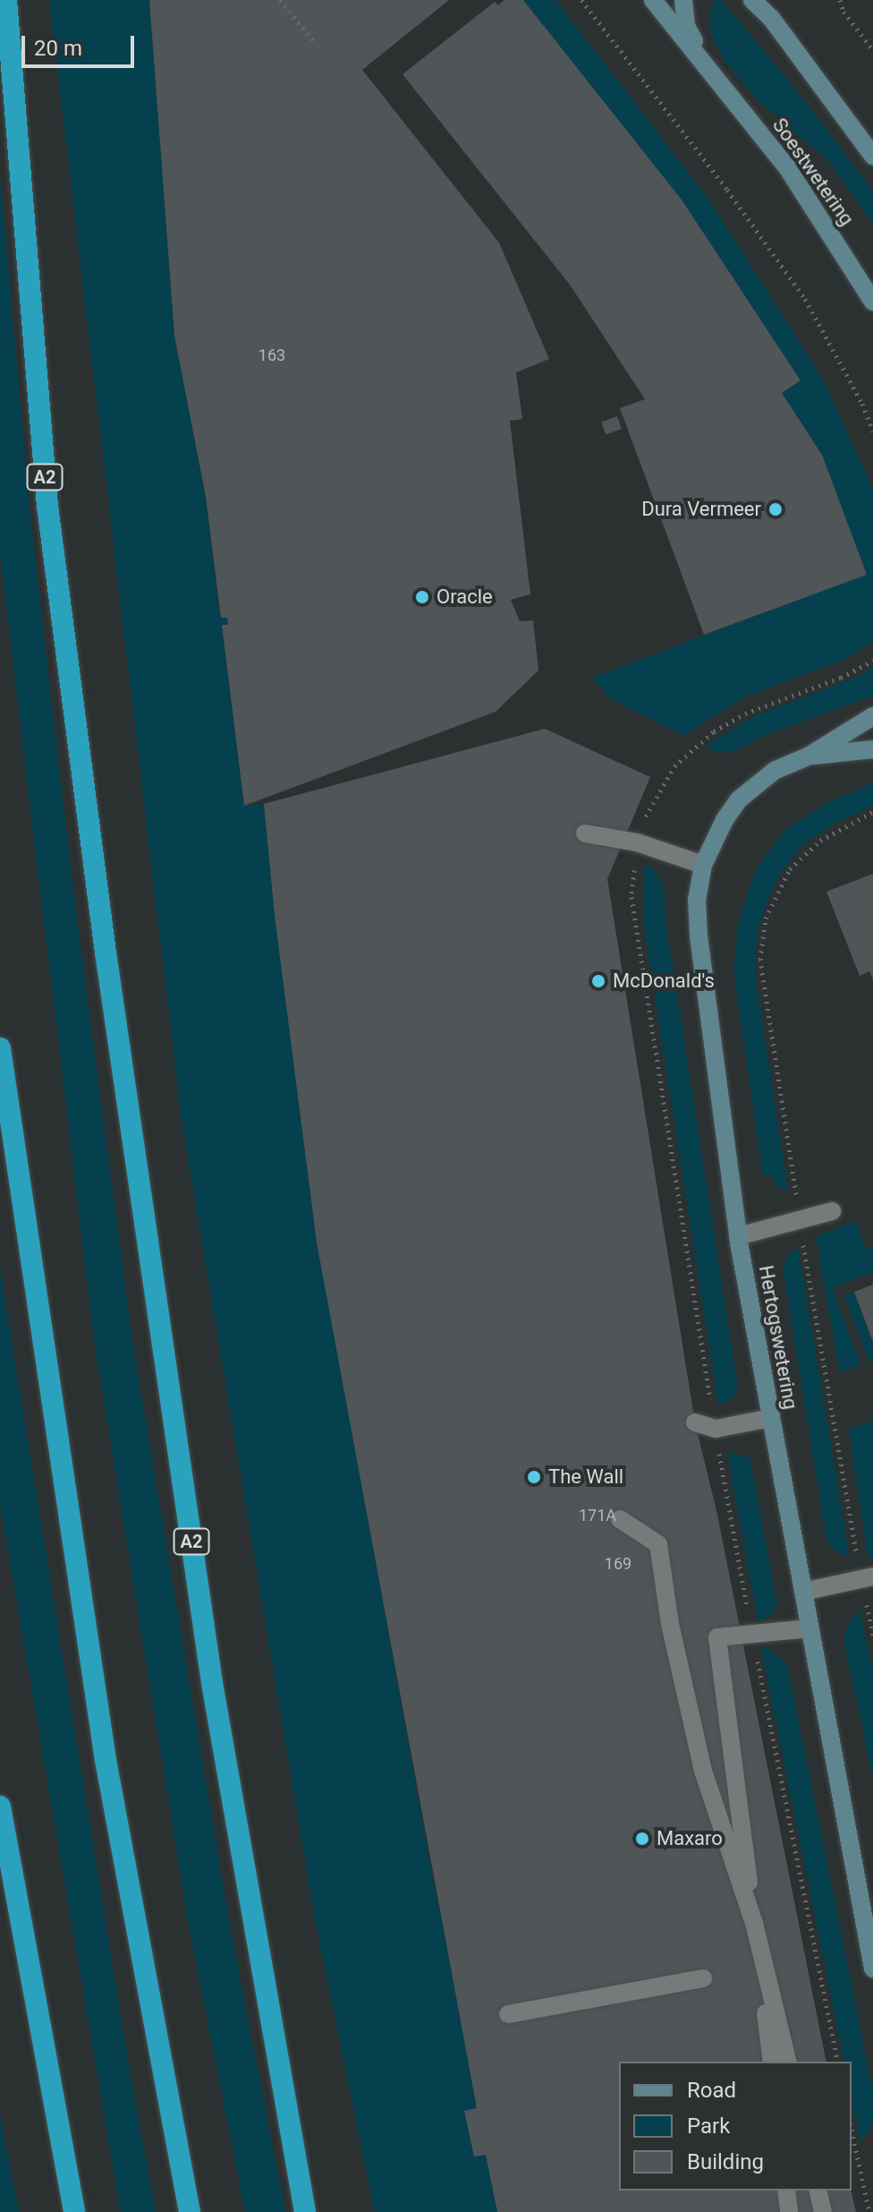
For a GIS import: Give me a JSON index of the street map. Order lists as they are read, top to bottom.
{
  "streets": {
    "highway": ["A2"],
    "street": ["Soestwetering", "Hertogswetering"]
  },
  "places": [
    "Dura Vermeer",
    "Oracle",
    "McDonald's",
    "The Wall",
    "Maxaro"
  ],
  "house_numbers": ["163", "171A", "169"],
  "legend": ["Road", "Park", "Building"],
  "scale_bar": "20 m"
}
